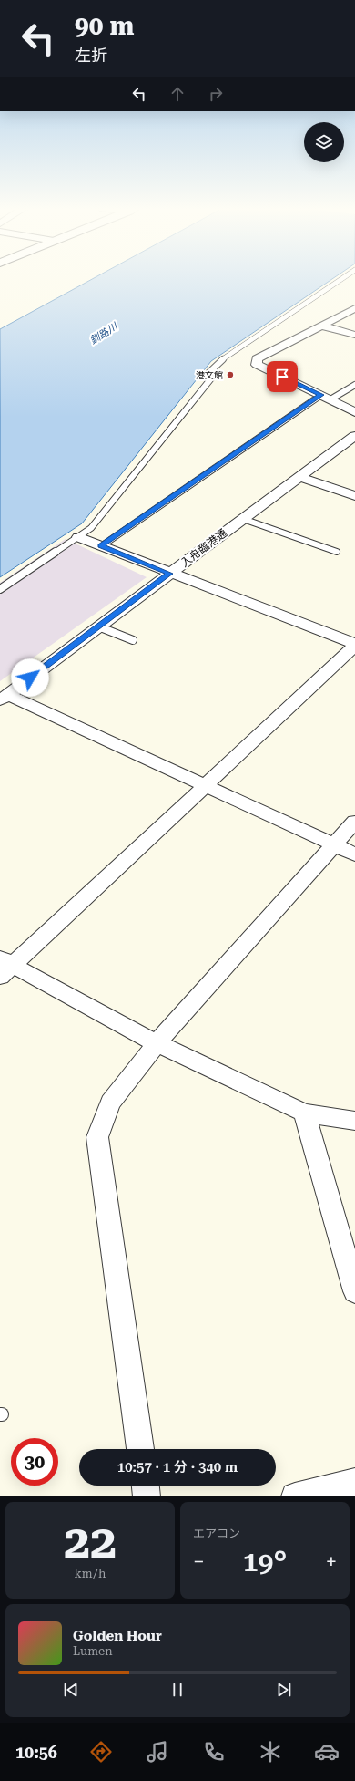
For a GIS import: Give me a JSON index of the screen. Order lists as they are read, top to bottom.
{
  "streets": {
    "street": ["入舟臨港通"]
  },
  "water": ["釧路川"],
  "places": ["港文館"],
  "page": {
    "turn": ["90 m", "左折"],
    "limit": "30",
    "trip": "10:57 · 1 分 · 340 m",
    "tile": [
      ["22", "km/h"],
      "エアコン"
    ],
    "heat": ["−", "19°", "+"],
    "song": ["Golden Hour", "Lumen"],
    "tabs": "10:56"
  }
}
